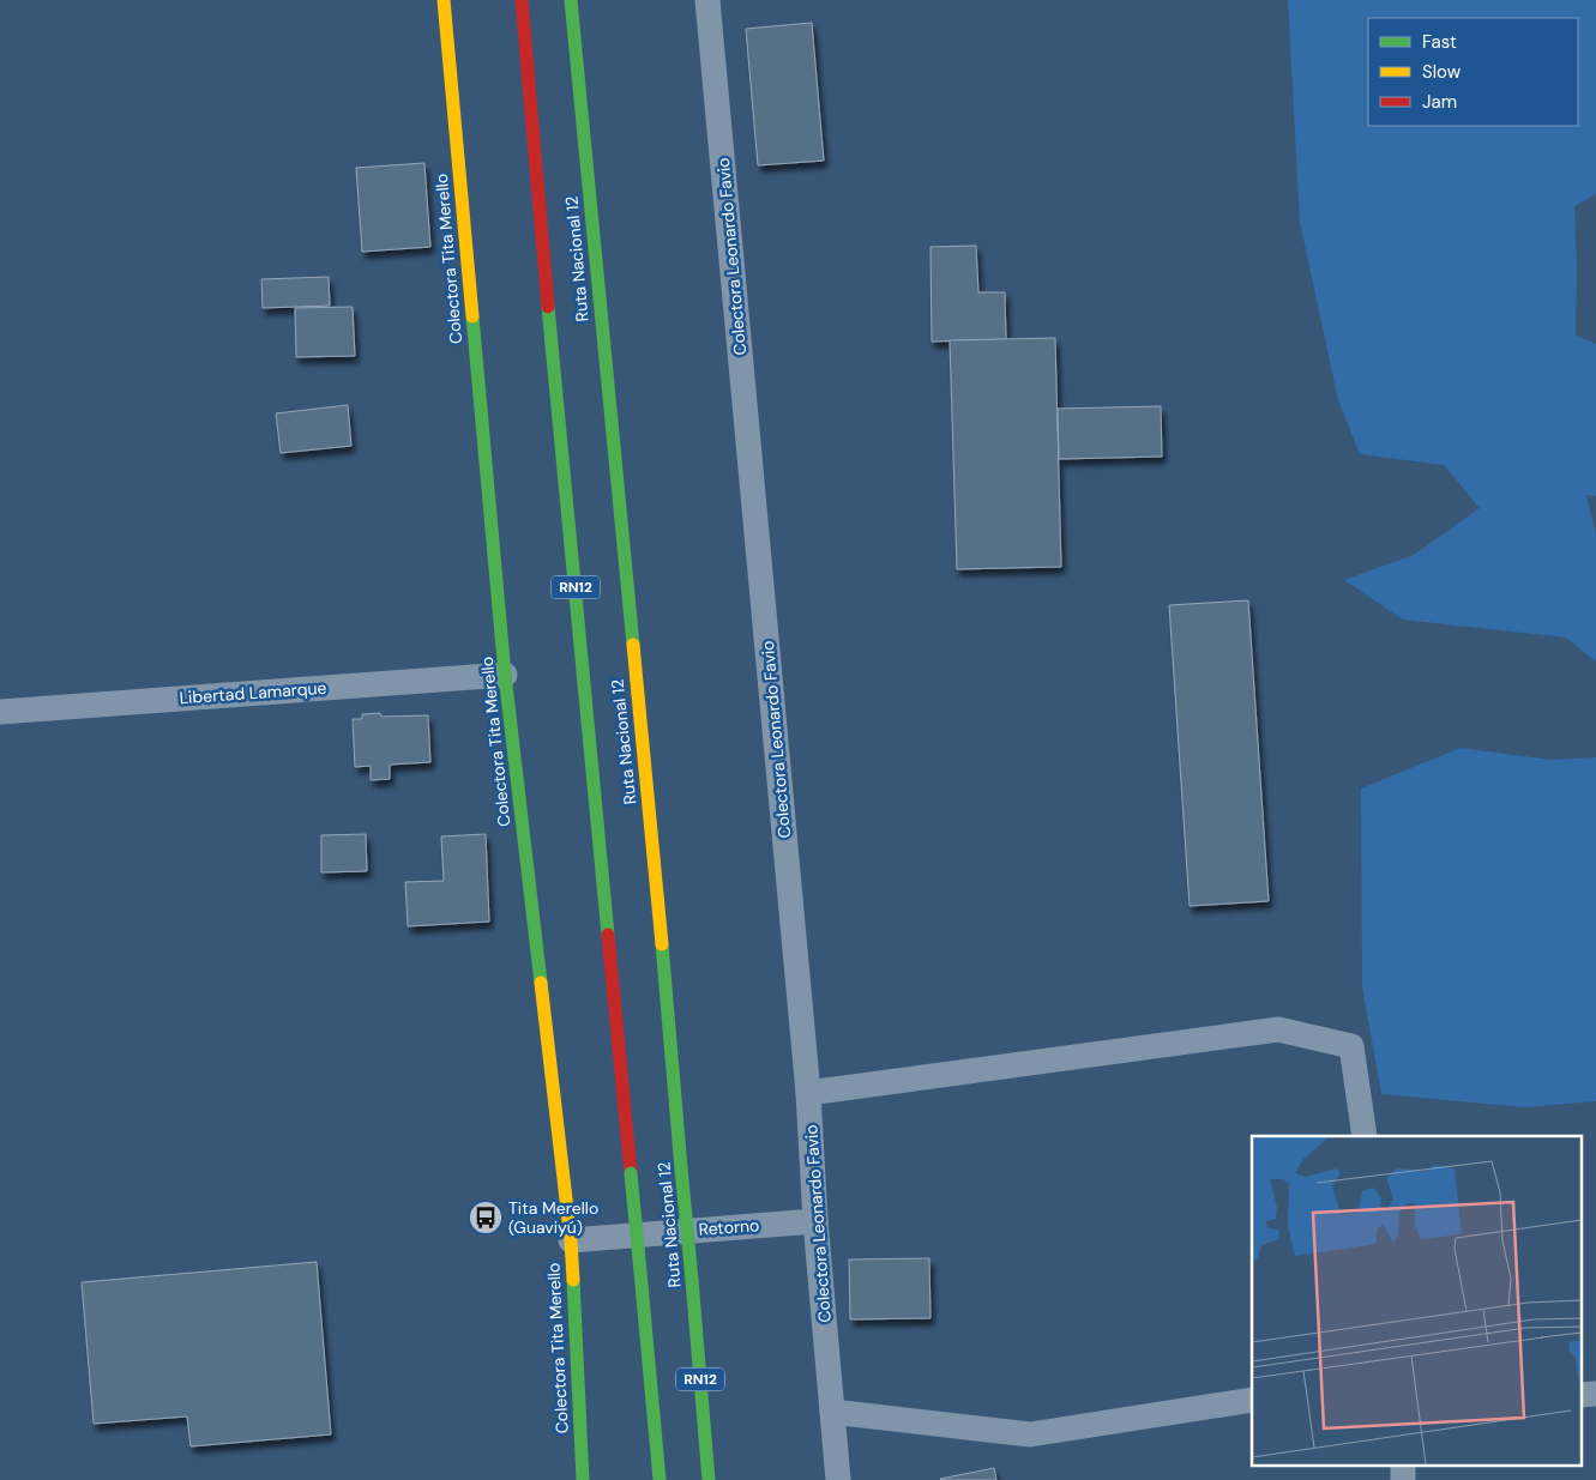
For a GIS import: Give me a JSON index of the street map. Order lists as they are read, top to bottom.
{
  "streets": {
    "main road": ["Colectora Tita Merello", "Ruta Nacional 12", "RN12"],
    "street": ["Colectora Leonardo Favio", "Libertad Lamarque", "Retorno"]
  },
  "crossings": [
    ["Colectora Leonardo Favio", "Retorno"],
    ["Colectora Tita Merello", "Libertad Lamarque"],
    ["Colectora Tita Merello", "Retorno"]
  ],
  "places": {
    "bus stop": ["Tita Merello (Guaviyú)"]
  },
  "legend": ["Fast", "Slow", "Jam"]
}
